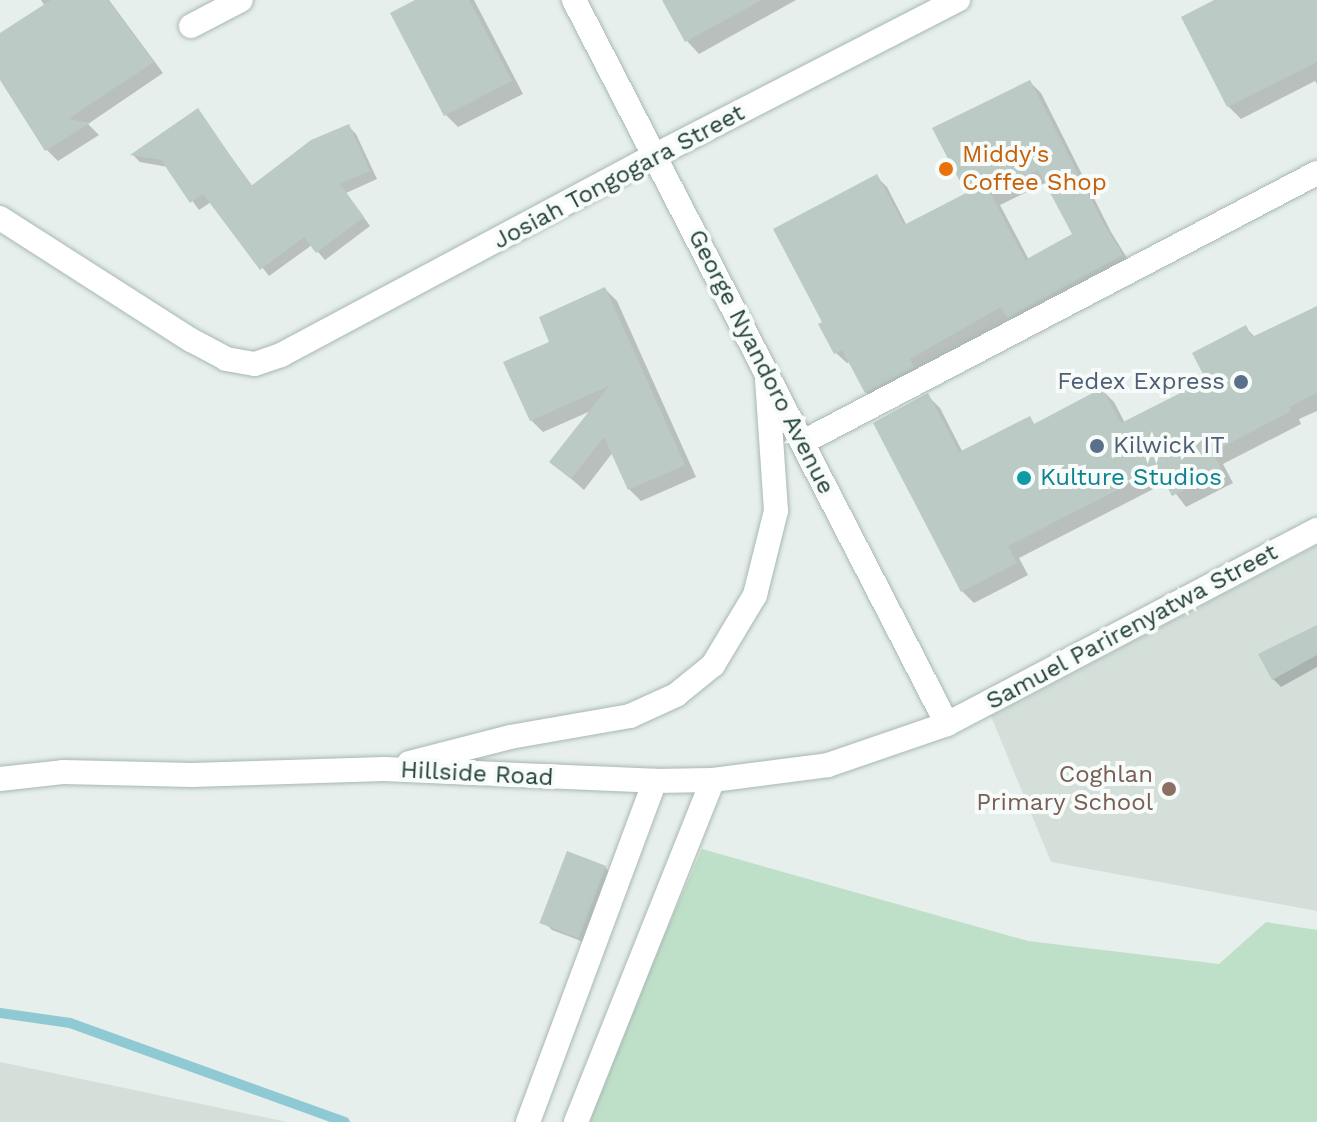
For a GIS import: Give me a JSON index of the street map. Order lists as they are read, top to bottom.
{
  "streets": {
    "street": [
      "Josiah Tongogara Street",
      "George Nyandoro Avenue",
      "Samuel Parirenyatwa Street",
      "Hillside Road"
    ]
  },
  "crossings": [
    ["Josiah Tongogara Street", "George Nyandoro Avenue"],
    ["George Nyandoro Avenue", "Samuel Parirenyatwa Street"],
    ["George Nyandoro Avenue", "Hillside Road"],
    ["Samuel Parirenyatwa Street", "Hillside Road"]
  ],
  "places": [
    "Middy's Coffee Shop",
    "Fedex Express",
    "Kilwick IT",
    "Kulture Studios",
    "Coghlan Primary School"
  ]
}
